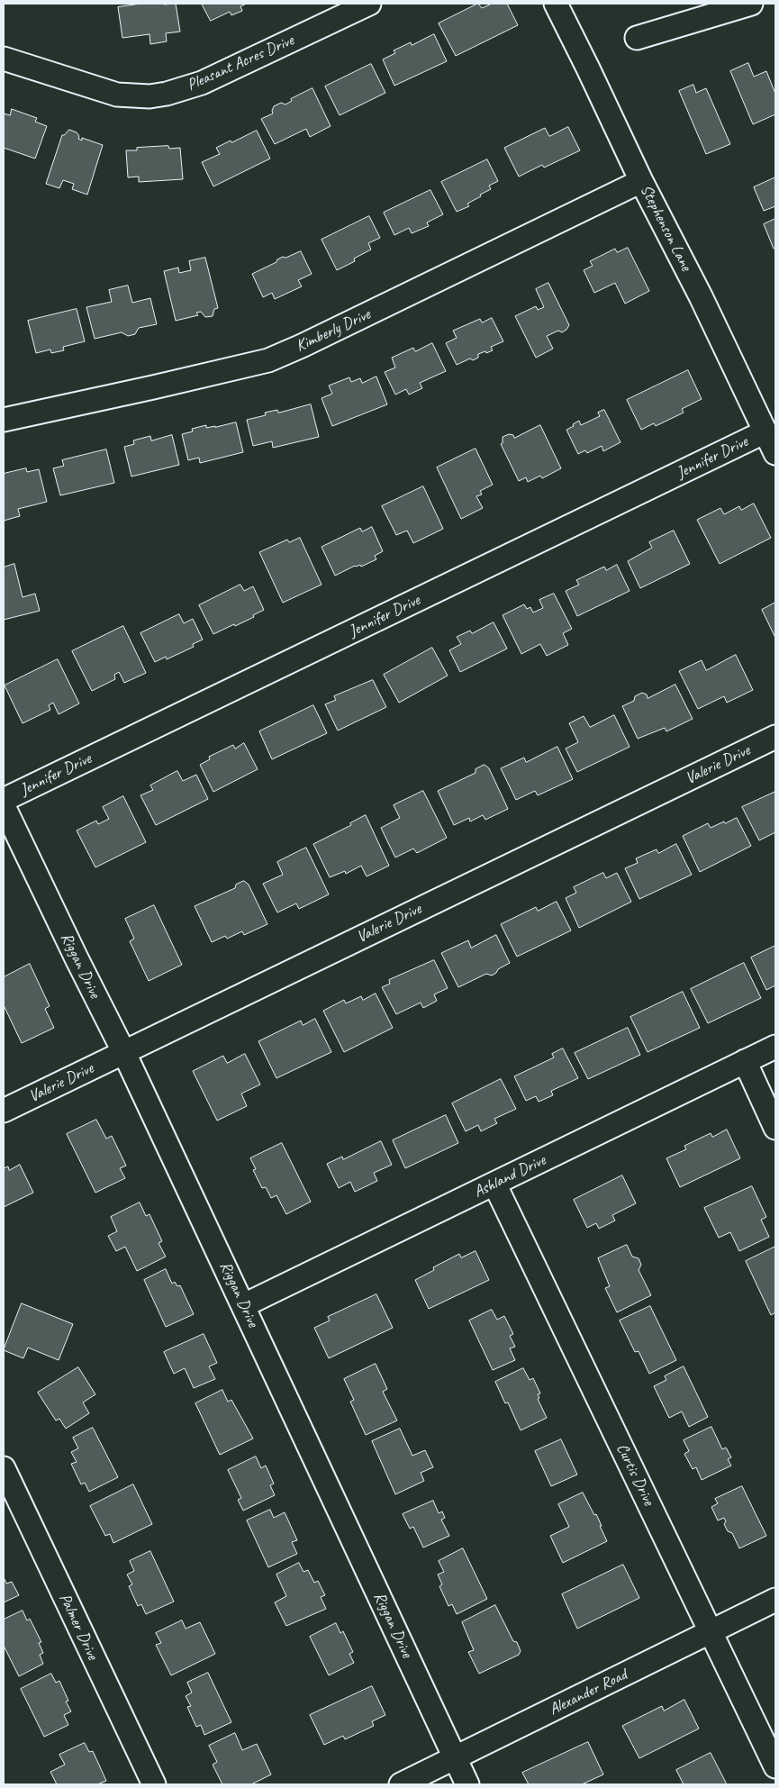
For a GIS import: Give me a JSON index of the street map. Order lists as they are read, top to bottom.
{
  "streets": {
    "street": [
      "Pleasant Acres Drive",
      "Stephenson Lane",
      "Kimberly Drive",
      "Jennifer Drive",
      "Valerie Drive",
      "Riggan Drive",
      "Ashland Drive",
      "Curtis Drive",
      "Palmer Drive",
      "Alexander Road"
    ]
  },
  "crossings": [
    ["Stephenson Lane", "Kimberly Drive"],
    ["Stephenson Lane", "Jennifer Drive"],
    ["Valerie Drive", "Riggan Drive"],
    ["Riggan Drive", "Ashland Drive"],
    ["Riggan Drive", "Alexander Road"],
    ["Ashland Drive", "Curtis Drive"],
    ["Curtis Drive", "Alexander Road"]
  ]
}
